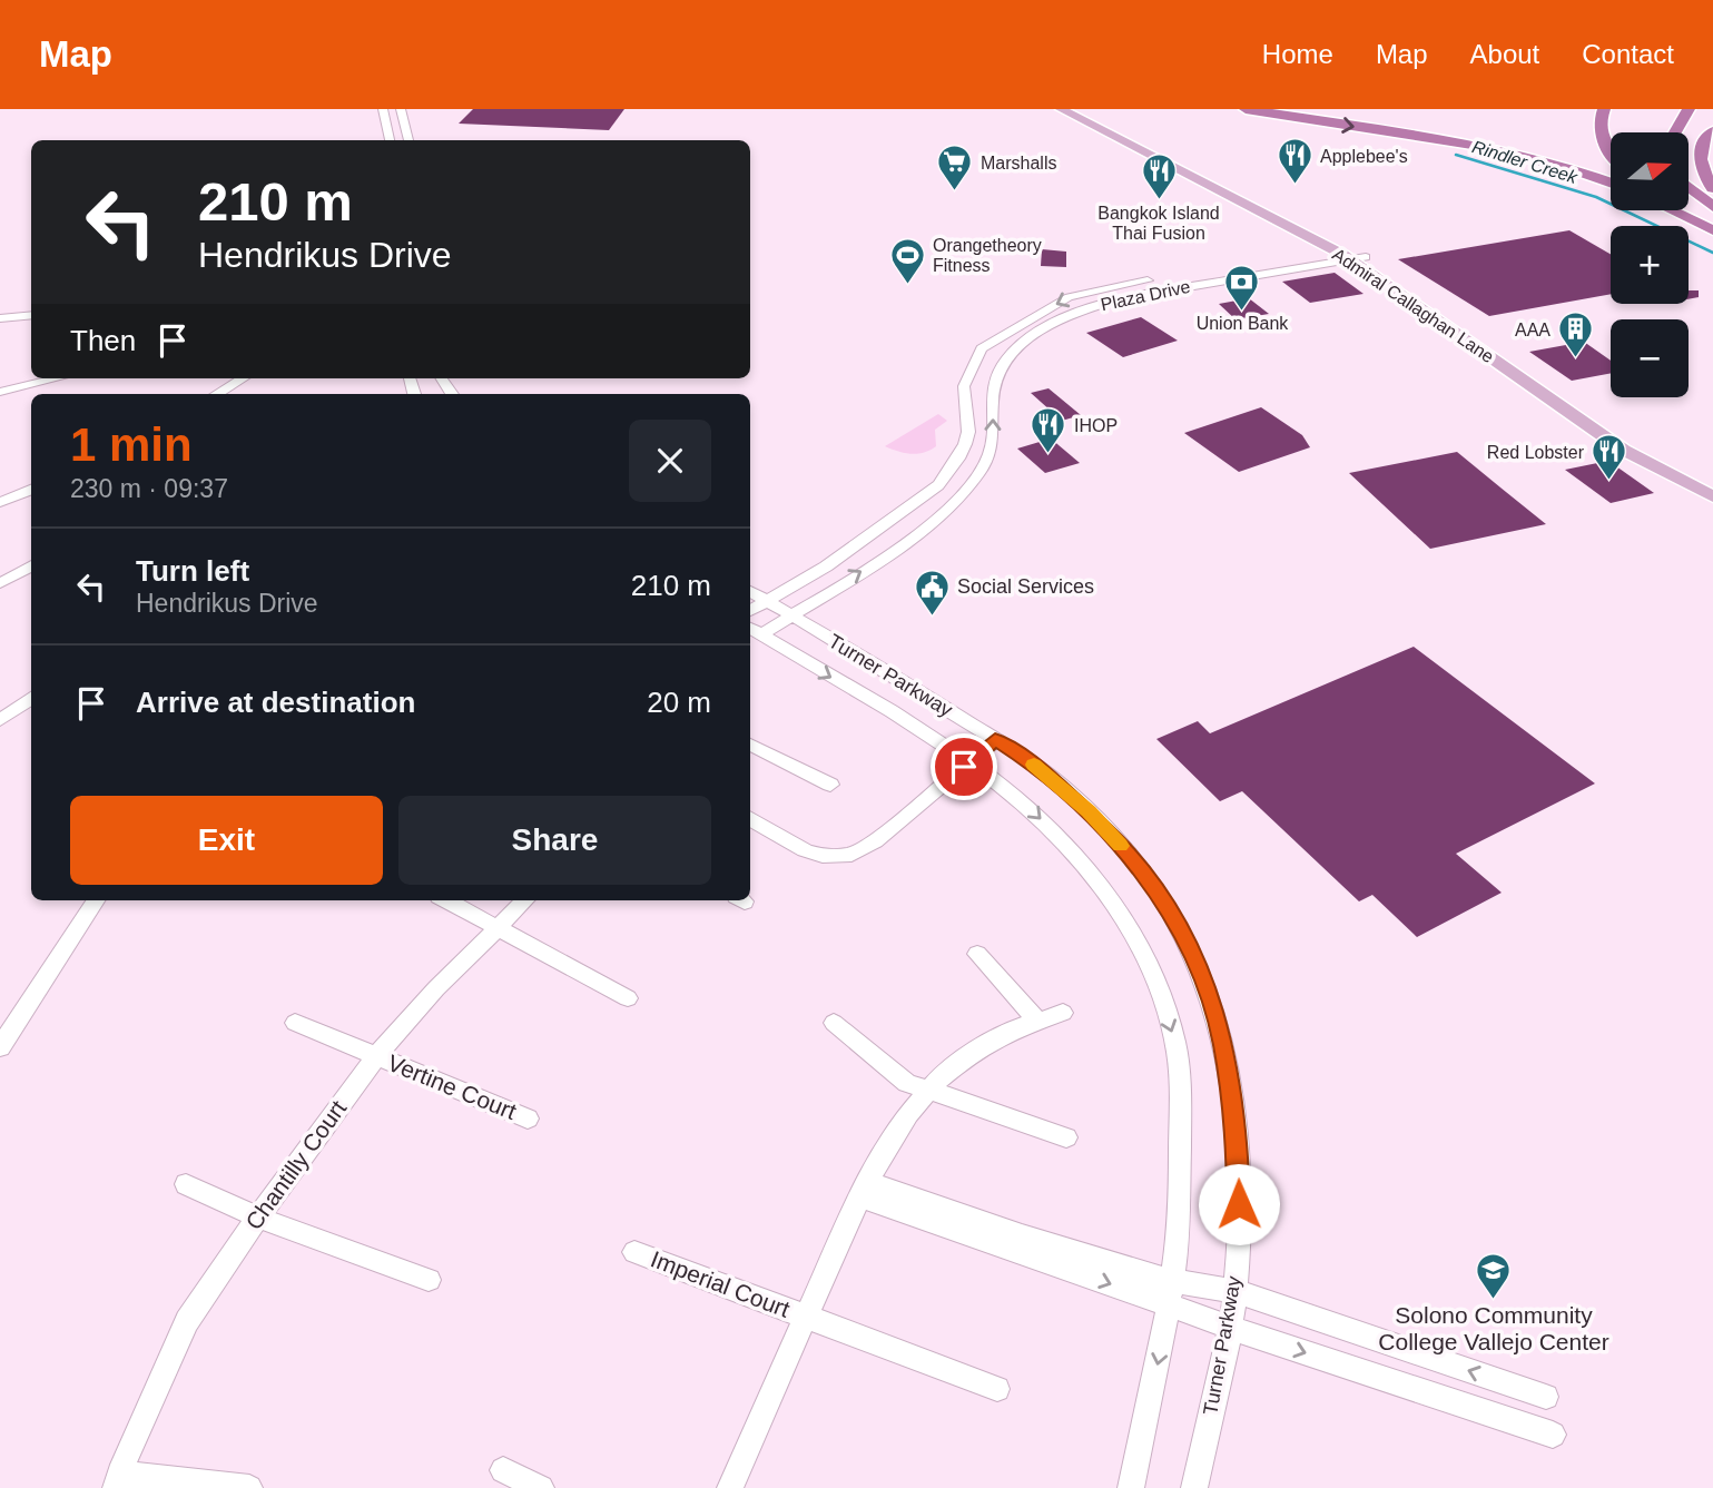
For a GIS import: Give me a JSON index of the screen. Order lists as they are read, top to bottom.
{
  "streets": {
    "main road": ["Admiral Callaghan Lane"],
    "street": [
      "Plaza Drive",
      "Turner Parkway",
      "Vertine Court",
      "Chantilly Court",
      "Imperial Court"
    ]
  },
  "crossings": [
    ["Plaza Drive", "Admiral Callaghan Lane"],
    ["Plaza Drive", "Turner Parkway"],
    ["Vertine Court", "Chantilly Court"]
  ],
  "water": ["Rindler Creek"],
  "places": {
    "restaurant": [
      "Applebee's",
      "Bangkok Island Thai Fusion",
      "IHOP",
      "Red Lobster"
    ],
    "supermarket": ["Marshalls"],
    "sports": ["Orangetheory Fitness"],
    "bank": ["Union Bank"],
    "building": ["AAA"],
    "public building": ["Social Services"],
    "school or university": ["Solono Community College Vallejo Center"]
  },
  "north": "right",
  "page": {
    "header": "Map",
    "nav": [
      "Home",
      "Map",
      "About",
      "Contact"
    ],
    "map_buttons": ["+", "−"],
    "turn": ["210 m", "Hendrikus Drive"],
    "then": "Then",
    "heading": ["1 min", "230 m · 09:37"],
    "list": [
      {
        "name": "Turn left",
        "note": "Hendrikus Drive",
        "value": "210 m"
      },
      {
        "name": "Arrive at destination",
        "value": "20 m"
      }
    ],
    "buttons": ["Exit", "Share"]
  }
}
